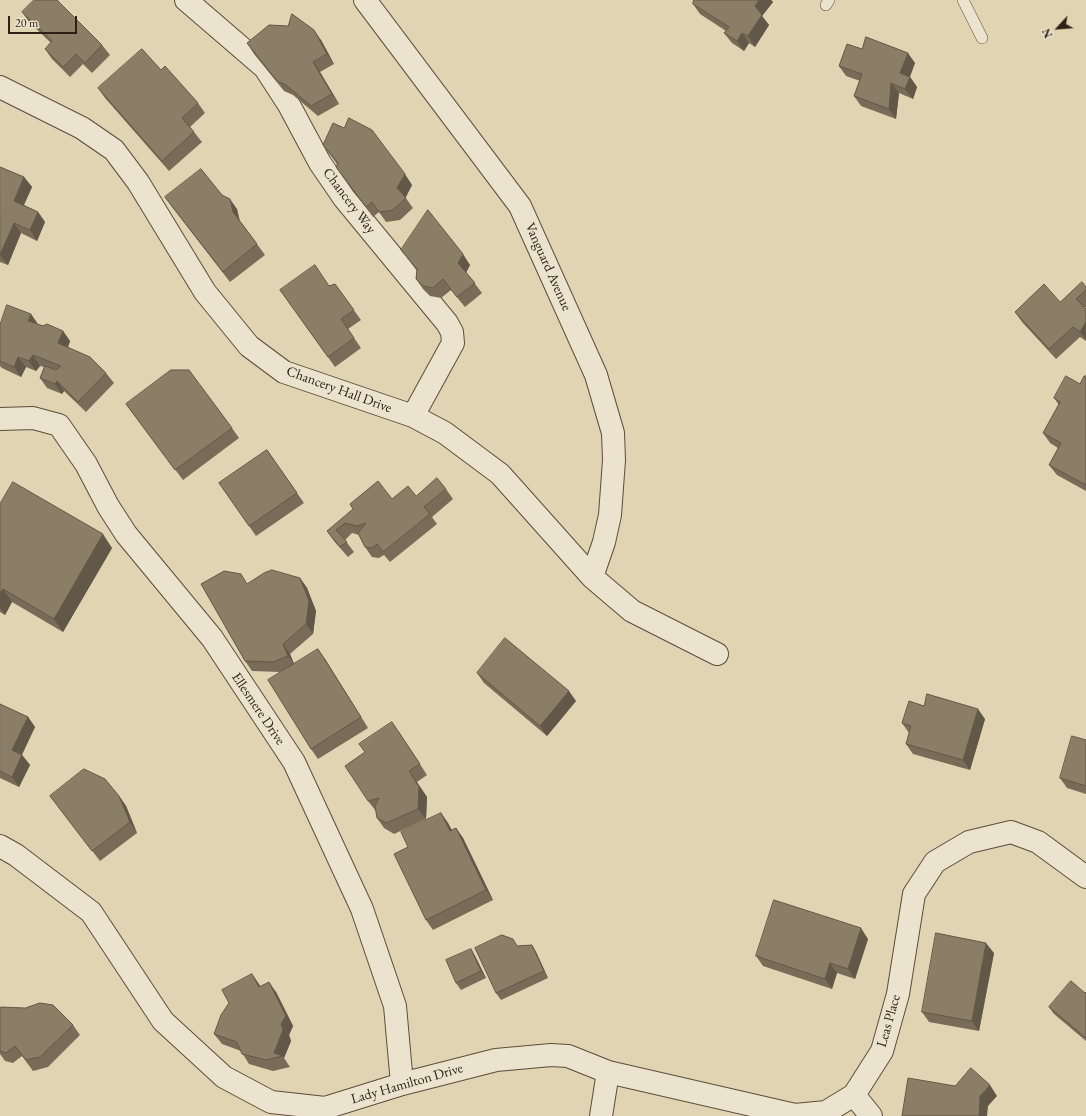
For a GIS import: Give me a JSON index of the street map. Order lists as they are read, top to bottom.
{
  "streets": {
    "street": [
      "Chancery Way",
      "Vanguard Avenue",
      "Chancery Hall Drive",
      "Ellesmere Drive",
      "Leas Place",
      "Lady Hamilton Drive"
    ]
  },
  "crossings": [
    ["Chancery Way", "Chancery Hall Drive"],
    ["Vanguard Avenue", "Chancery Hall Drive"],
    ["Ellesmere Drive", "Lady Hamilton Drive"],
    ["Leas Place", "Lady Hamilton Drive"]
  ],
  "scale_bar": "20 m",
  "north": "bottom left"
}
